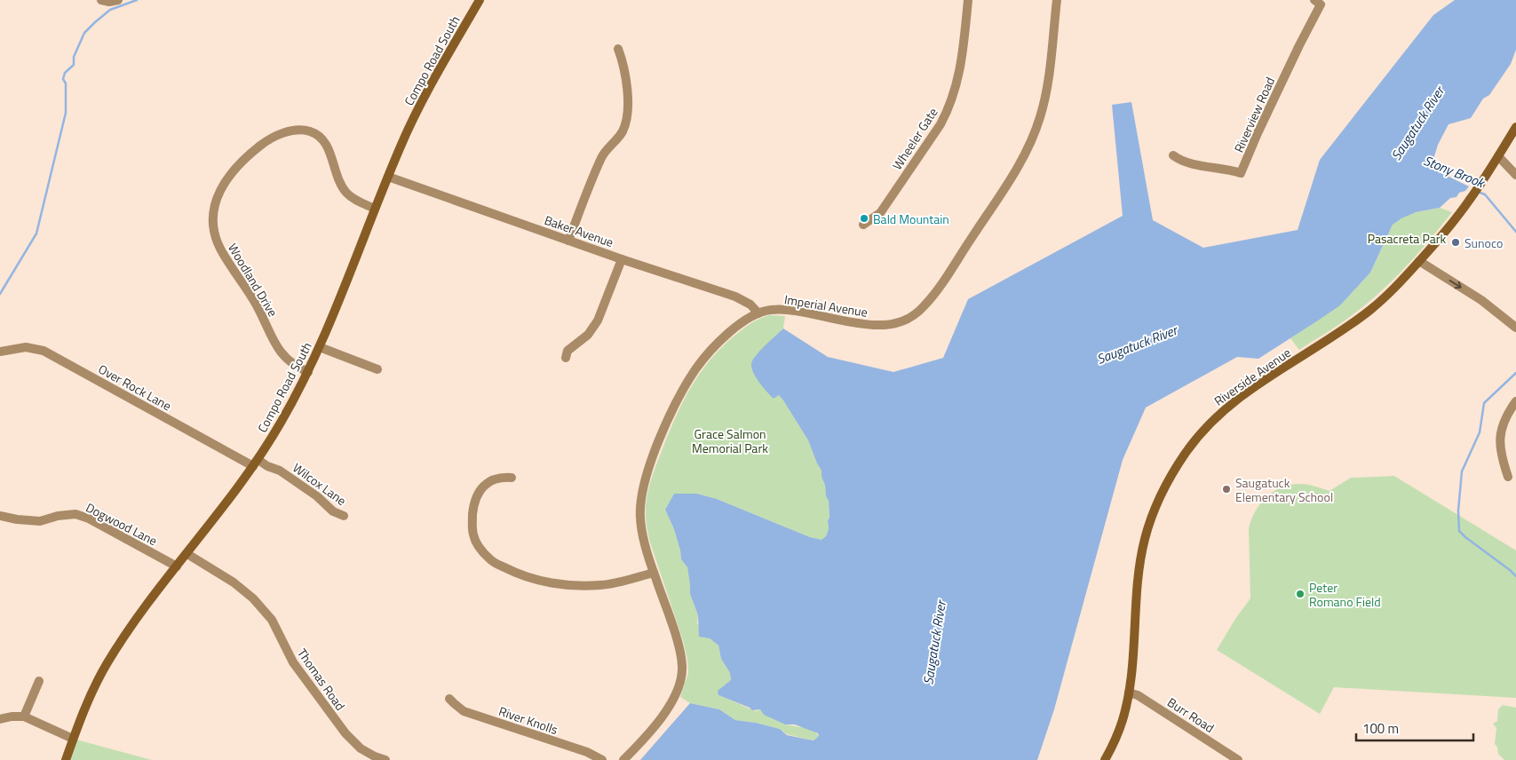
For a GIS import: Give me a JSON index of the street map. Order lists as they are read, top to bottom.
{
  "streets": {
    "main road": ["Compo Road South", "Riverside Avenue"],
    "street": [
      "Riverview Road",
      "Wheeler Gate",
      "Baker Avenue",
      "Woodland Drive",
      "Imperial Avenue",
      "Over Rock Lane",
      "Wilcox Lane",
      "Dogwood Lane",
      "Thomas Road",
      "Burr Road",
      "River Knolls"
    ]
  },
  "crossings": [
    ["Compo Road South", "Baker Avenue"],
    ["Compo Road South", "Woodland Drive"],
    ["Compo Road South", "Over Rock Lane"],
    ["Compo Road South", "Wilcox Lane"],
    ["Compo Road South", "Dogwood Lane"],
    ["Compo Road South", "Thomas Road"],
    ["Baker Avenue", "Imperial Avenue"],
    ["Riverside Avenue", "Burr Road"],
    ["Over Rock Lane", "Wilcox Lane"]
  ],
  "water": ["Saugatuck River", "Stony Brook"],
  "parks": ["Pasacreta Park", "Grace Salmon Memorial Park"],
  "places": [
    "Bald Mountain",
    "Sunoco",
    "Saugatuck Elementary School",
    "Peter Romano Field"
  ],
  "scale_bar": "100 m"
}
